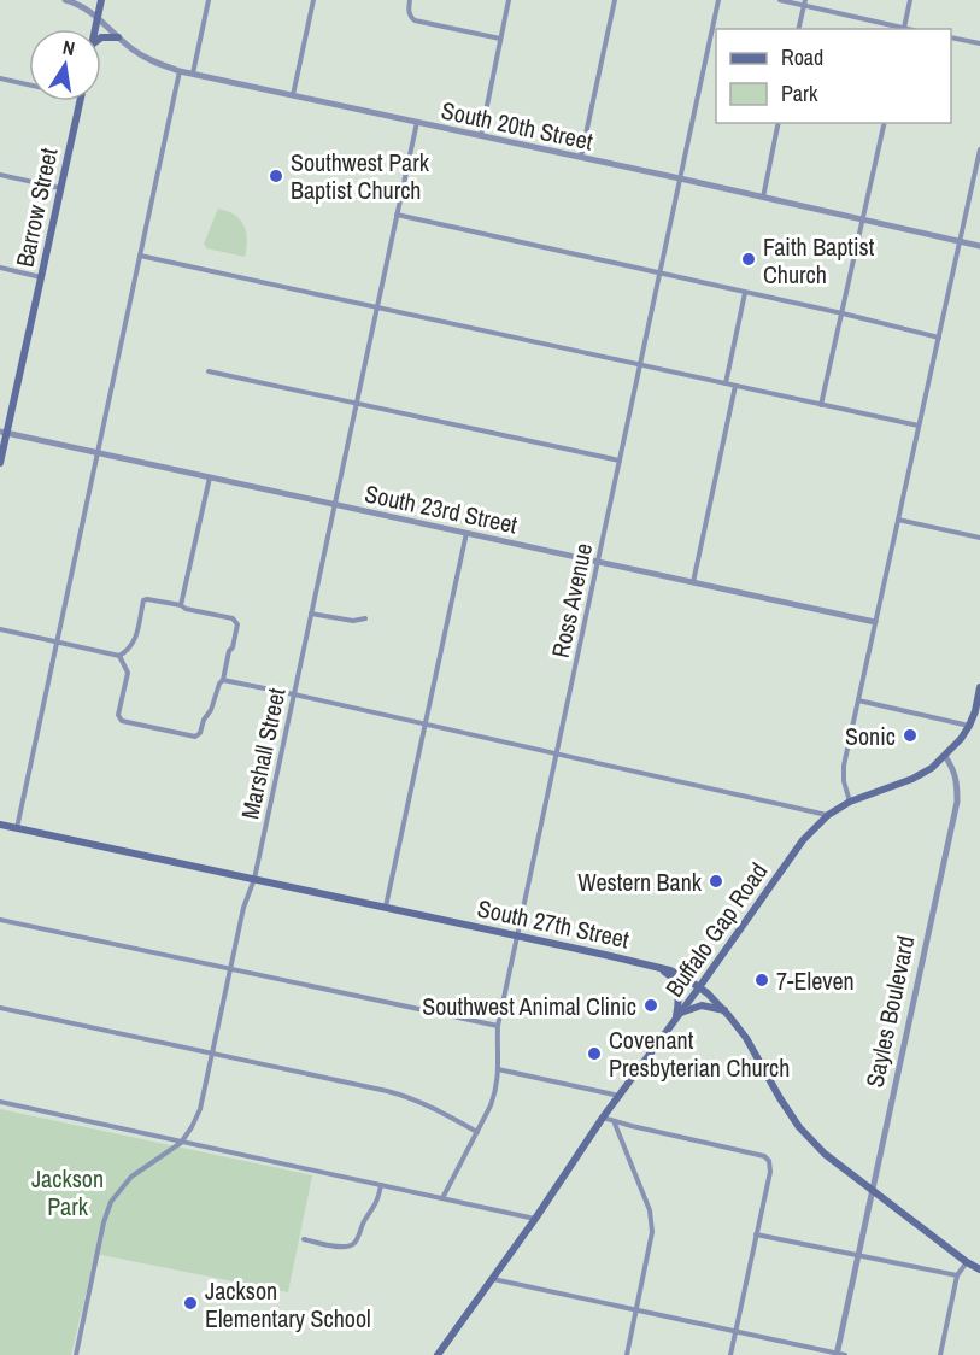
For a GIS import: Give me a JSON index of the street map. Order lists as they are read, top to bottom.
{
  "streets": {
    "main road": ["Barrow Street", "South 27th Street", "Buffalo Gap Road"],
    "street": [
      "South 20th Street",
      "South 23rd Street",
      "Ross Avenue",
      "Marshall Street",
      "Sayles Boulevard"
    ]
  },
  "crossings": [
    ["South 20th Street", "Ross Avenue"],
    ["South 20th Street", "Marshall Street"],
    ["Barrow Street", "South 23rd Street"],
    ["South 23rd Street", "Ross Avenue"],
    ["South 23rd Street", "Marshall Street"],
    ["Ross Avenue", "South 27th Street"],
    ["Marshall Street", "South 27th Street"],
    ["South 27th Street", "Buffalo Gap Road"],
    ["South 27th Street", "Sayles Boulevard"],
    ["Buffalo Gap Road", "Sayles Boulevard"]
  ],
  "parks": ["Jackson Park"],
  "places": [
    "Southwest Park Baptist Church",
    "Faith Baptist Church",
    "Sonic",
    "Western Bank",
    "7-Eleven",
    "Southwest Animal Clinic",
    "Covenant Presbyterian Church",
    "Jackson Elementary School"
  ],
  "legend": ["Road", "Park"],
  "north": "top"
}
